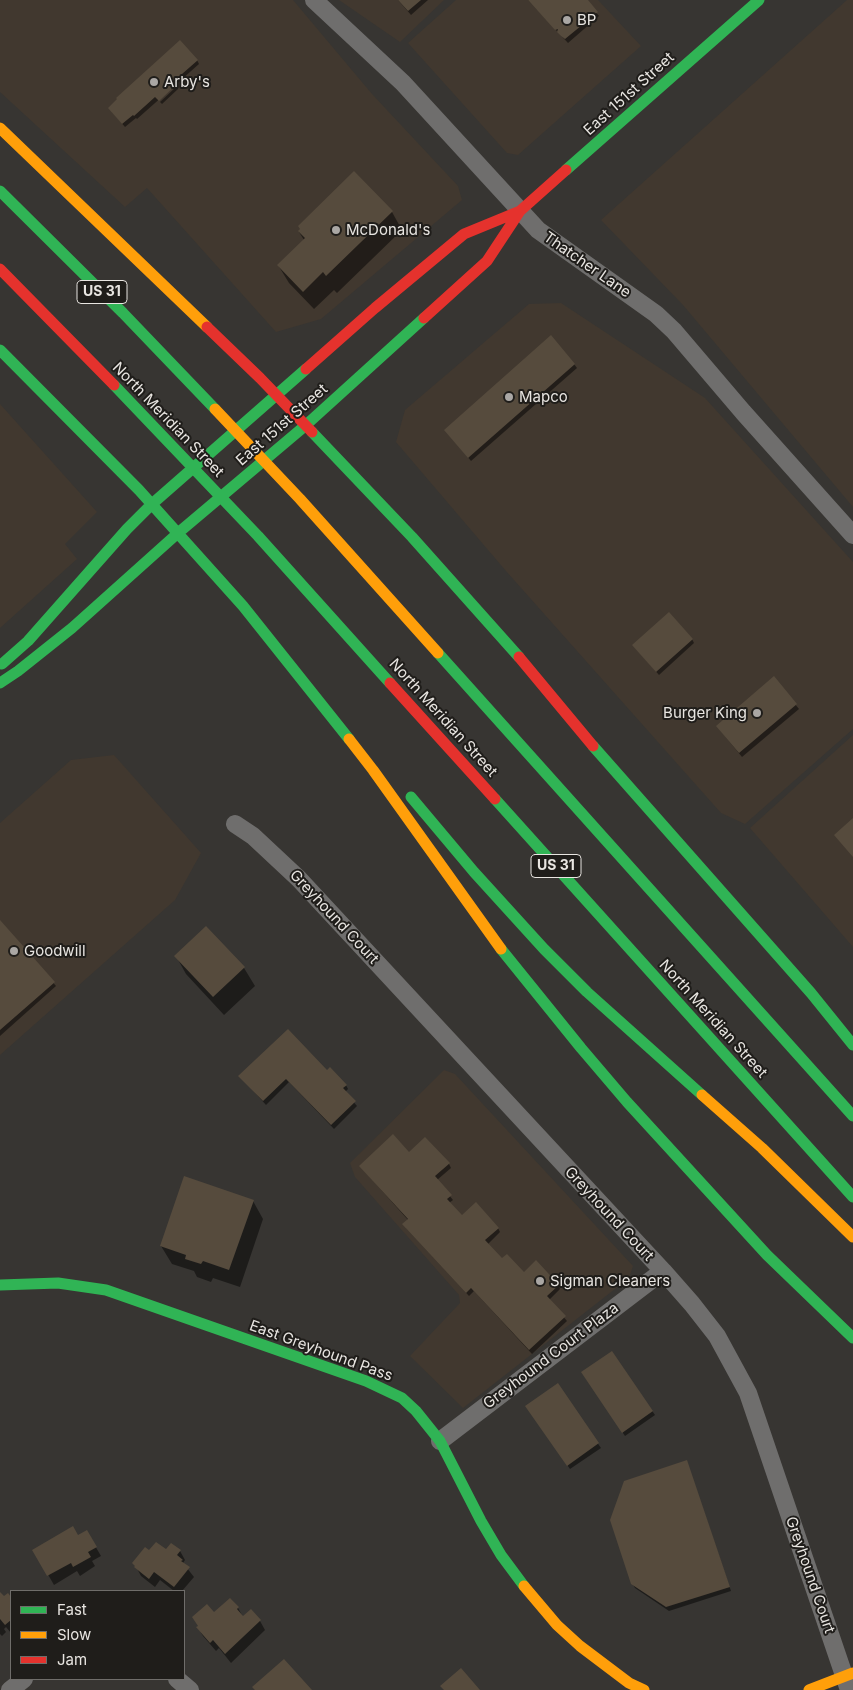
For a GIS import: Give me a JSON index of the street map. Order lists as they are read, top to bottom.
{
  "streets": {
    "main road": [
      "East 151st Street",
      "US 31",
      "North Meridian Street",
      "East Greyhound Pass"
    ],
    "street": ["Thatcher Lane", "Greyhound Court", "Greyhound Court Plaza"]
  },
  "crossings": [
    ["East 151st Street", "Thatcher Lane"],
    ["Greyhound Court", "Greyhound Court Plaza"],
    ["East Greyhound Pass", "Greyhound Court Plaza"]
  ],
  "places": [
    "BP",
    "Arby's",
    "McDonald's",
    "Mapco",
    "Burger King",
    "Goodwill",
    "Sigman Cleaners"
  ],
  "legend": ["Fast", "Slow", "Jam"]
}
